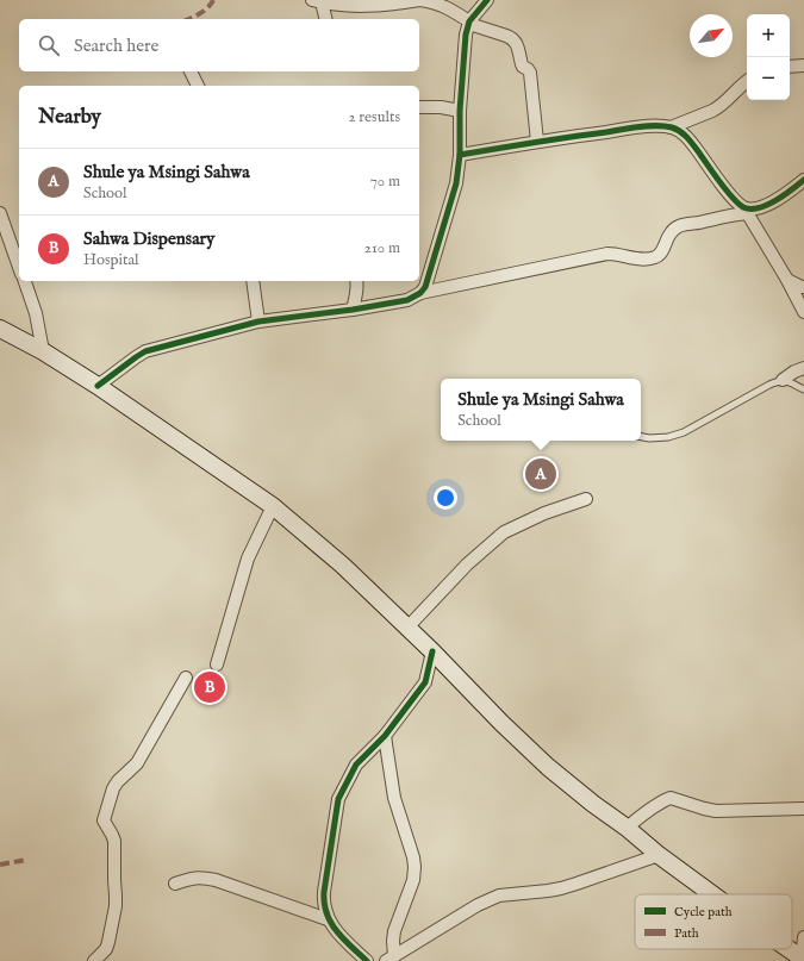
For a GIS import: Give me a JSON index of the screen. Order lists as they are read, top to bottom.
{
  "legend": ["Cycle path", "Path"],
  "north": "top right",
  "page": {
    "map_buttons": ["+", "−"],
    "search": "Search here",
    "heading": ["Nearby", "2 results"],
    "list": [
      {
        "mark": "A",
        "name": "Shule ya Msingi Sahwa",
        "note": "School",
        "value": "70 m"
      },
      {
        "mark": "B",
        "name": "Sahwa Dispensary",
        "note": "Hospital",
        "value": "210 m"
      }
    ],
    "popup": ["Shule ya Msingi Sahwa", "School"],
    "pins": ["A", "B"]
  }
}
